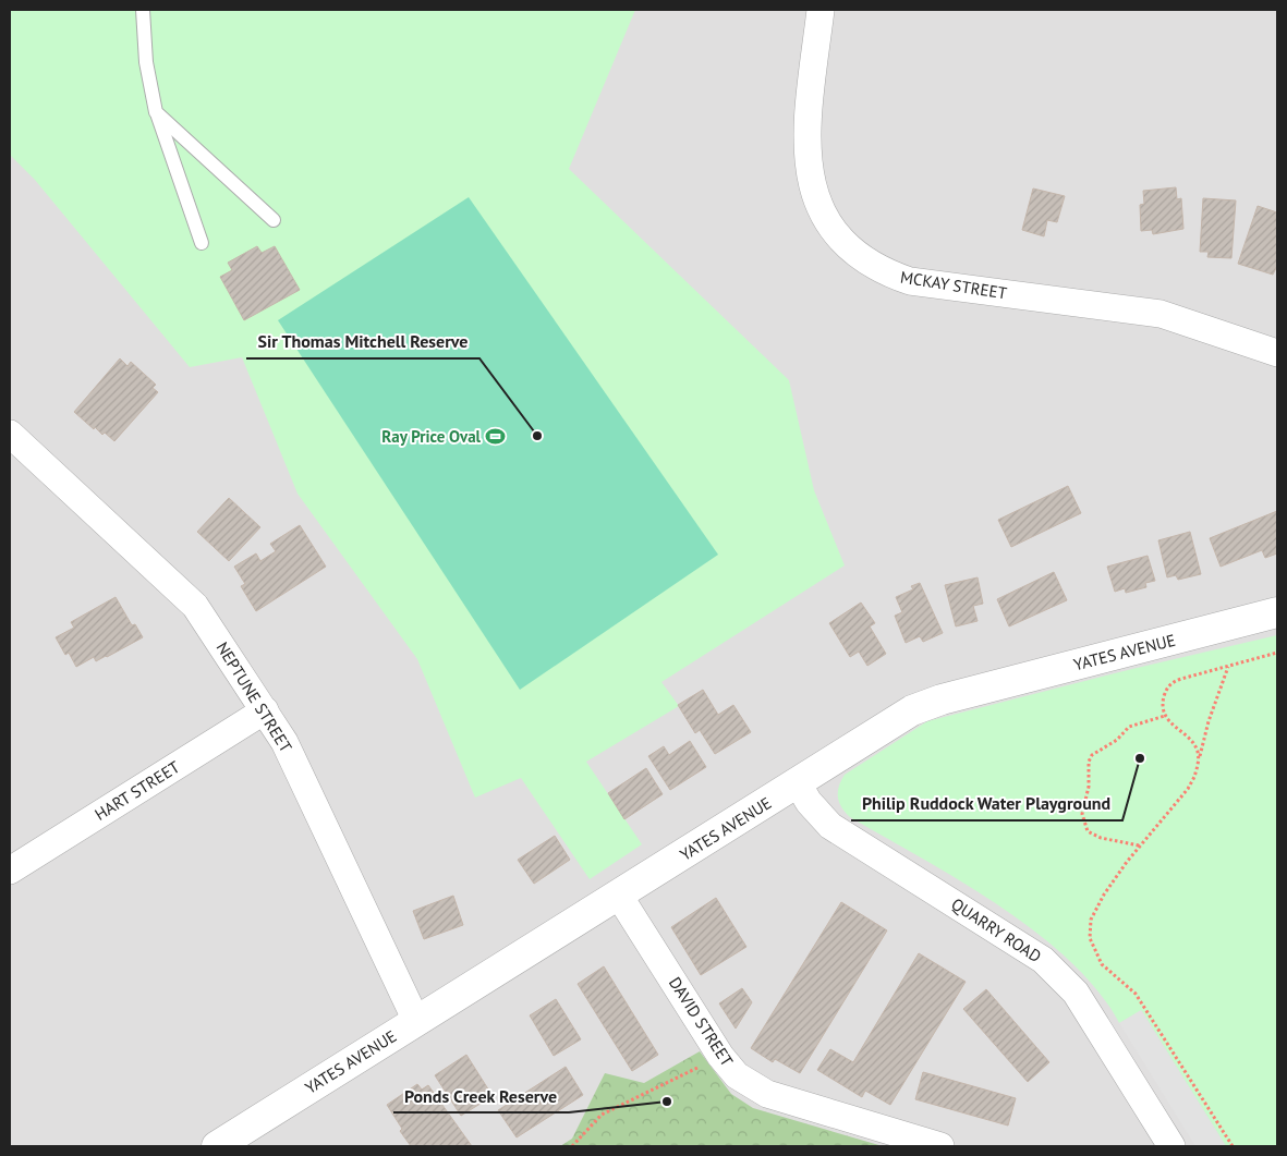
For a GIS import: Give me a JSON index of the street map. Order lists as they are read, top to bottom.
{
  "streets": {
    "street": [
      "MCKAY STREET",
      "YATES AVENUE",
      "NEPTUNE STREET",
      "HART STREET",
      "QUARRY ROAD",
      "DAVID STREET"
    ]
  },
  "crossings": [
    ["YATES AVENUE", "NEPTUNE STREET"],
    ["YATES AVENUE", "QUARRY ROAD"],
    ["YATES AVENUE", "DAVID STREET"],
    ["NEPTUNE STREET", "HART STREET"]
  ],
  "places": {
    "other": ["Sir Thomas Mitchell Reserve", "Philip Ruddock Water Playground", "Ponds Creek Reserve"],
    "sports": ["Ray Price Oval"]
  }
}
